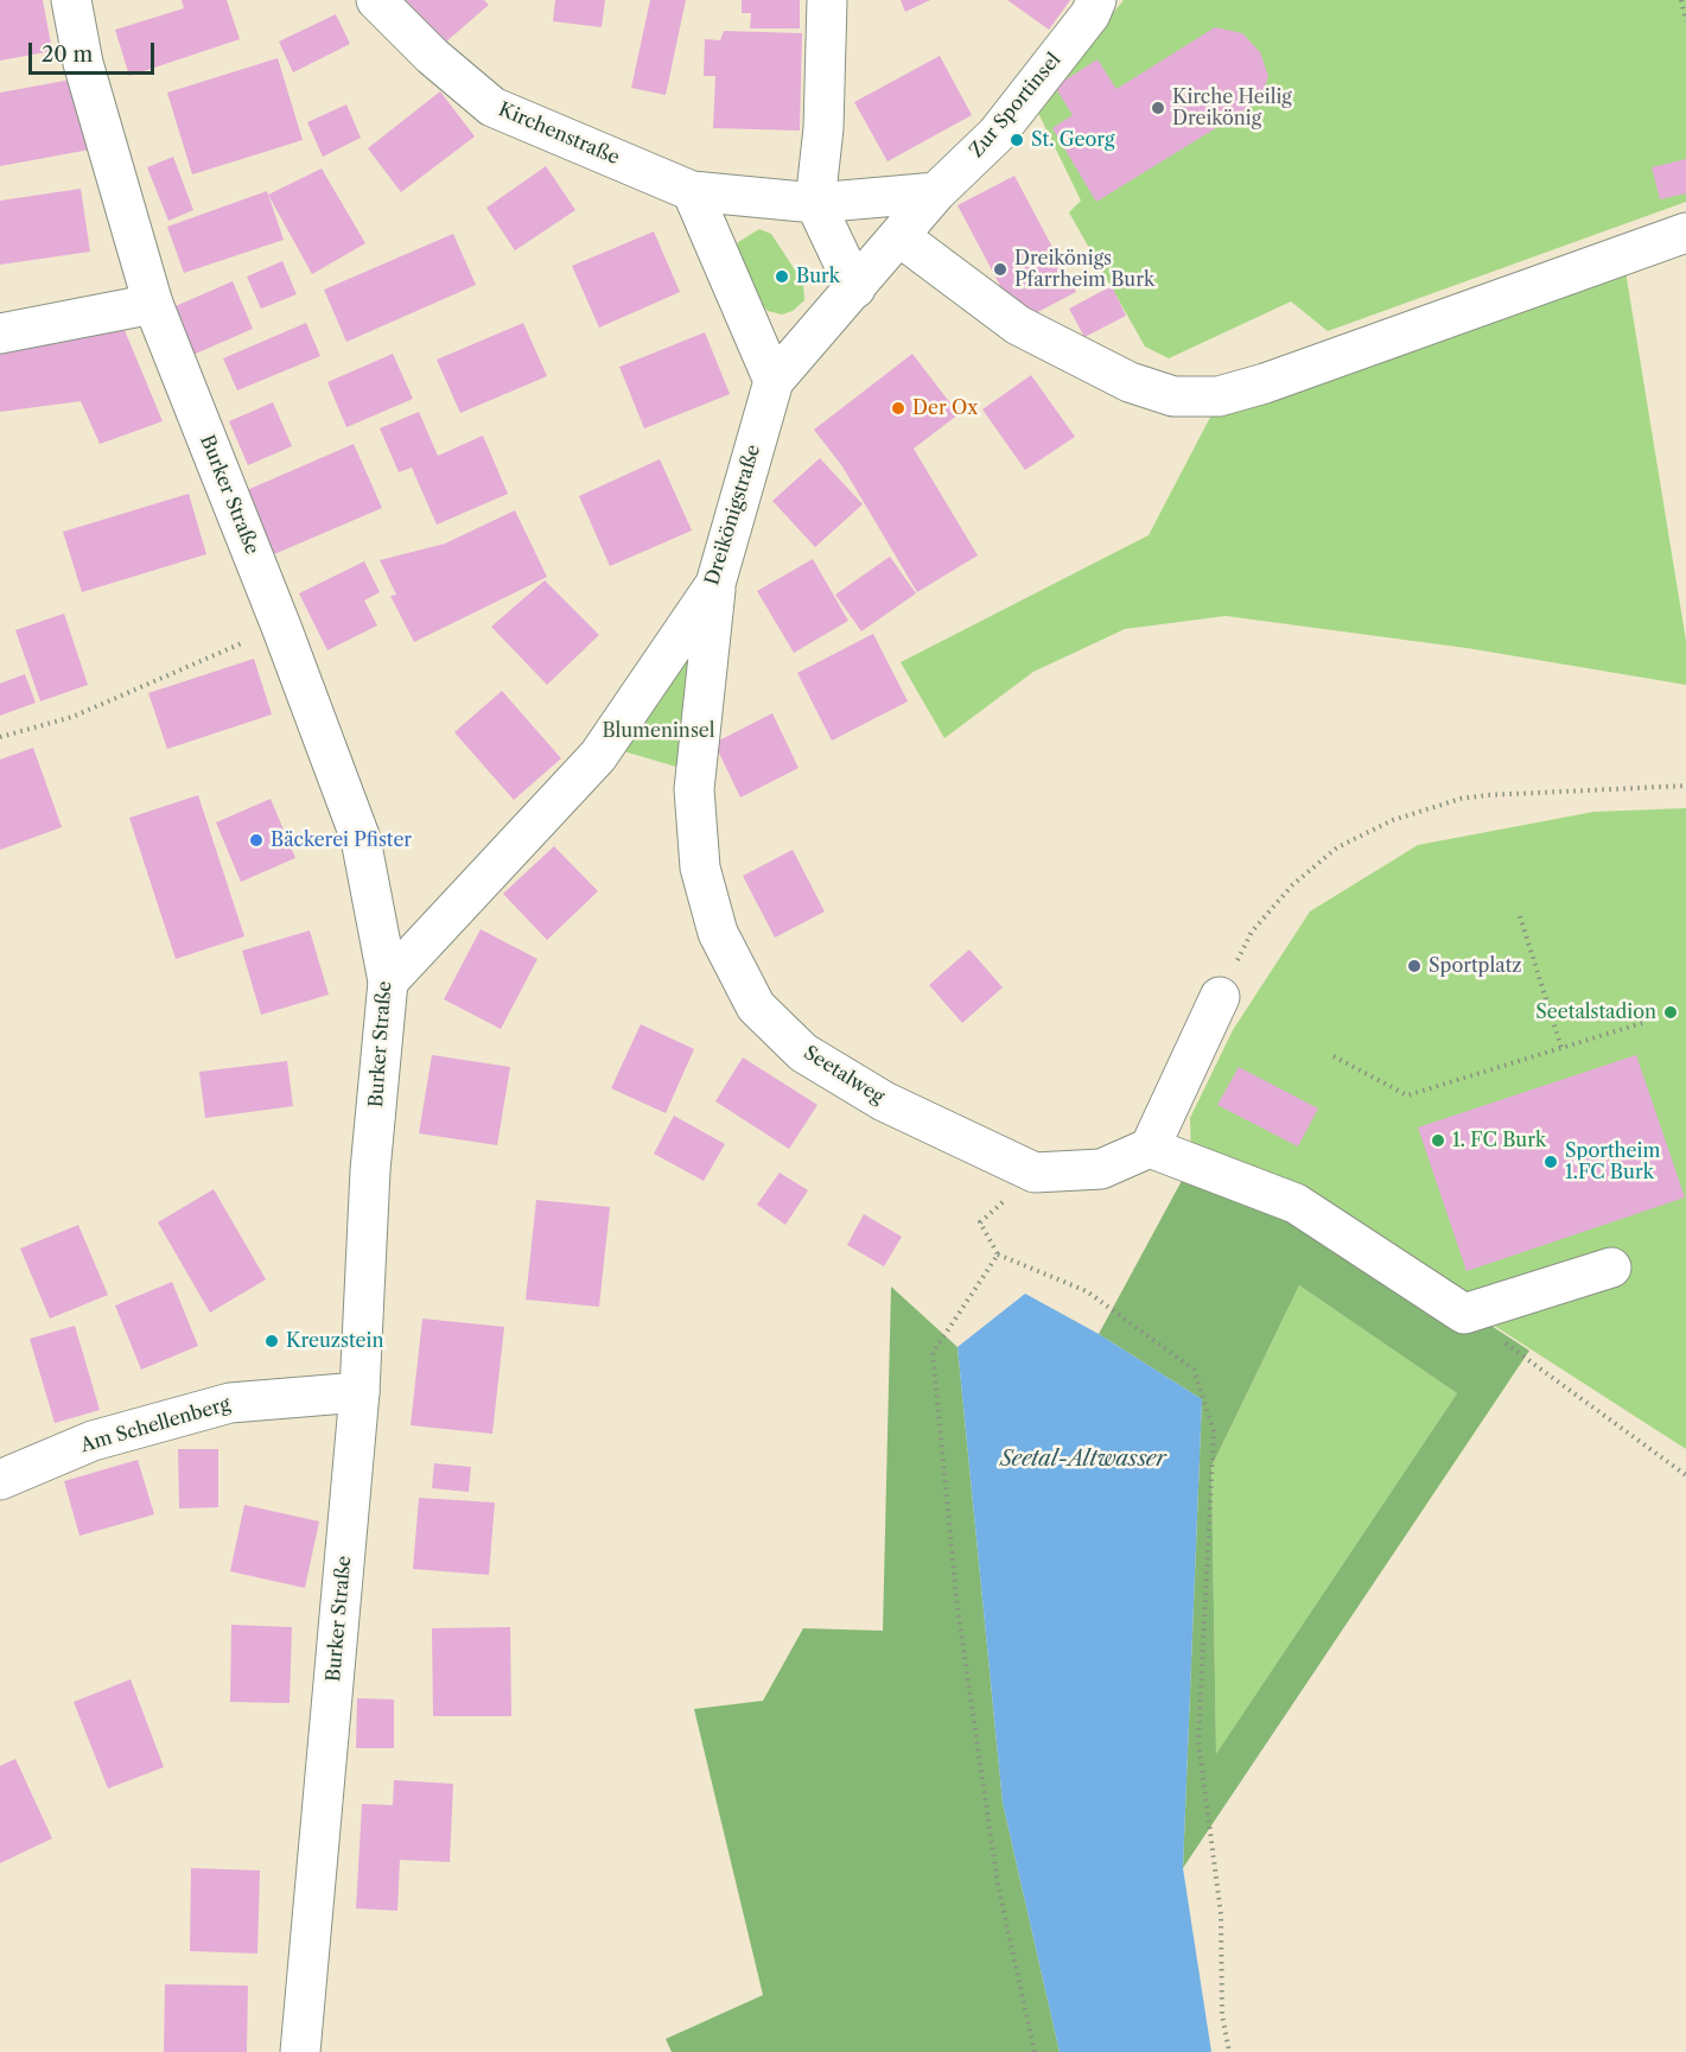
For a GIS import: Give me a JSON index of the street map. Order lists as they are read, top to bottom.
{
  "streets": {
    "street": [
      "Zur Sportinsel",
      "Kirchenstraße",
      "Burker Straße",
      "Dreikönigstraße",
      "Seetalweg",
      "Am Schellenberg"
    ]
  },
  "crossings": [
    ["Zur Sportinsel", "Kirchenstraße"],
    ["Zur Sportinsel", "Dreikönigstraße"],
    ["Burker Straße", "Dreikönigstraße"],
    ["Burker Straße", "Am Schellenberg"],
    ["Dreikönigstraße", "Seetalweg"]
  ],
  "water": ["Seetal-Altwasser"],
  "parks": ["Blumeninsel"],
  "places": [
    "Kirche Heilig Dreikönig",
    "St. Georg",
    "Dreikönigs Pfarrheim Burk",
    "Burk",
    "Der Ox",
    "Bäckerei Pfister",
    "Sportplatz",
    "Seetalstadion",
    "1. FC Burk",
    "Sportheim 1.FC Burk",
    "Kreuzstein"
  ],
  "scale_bar": "20 m"
}
